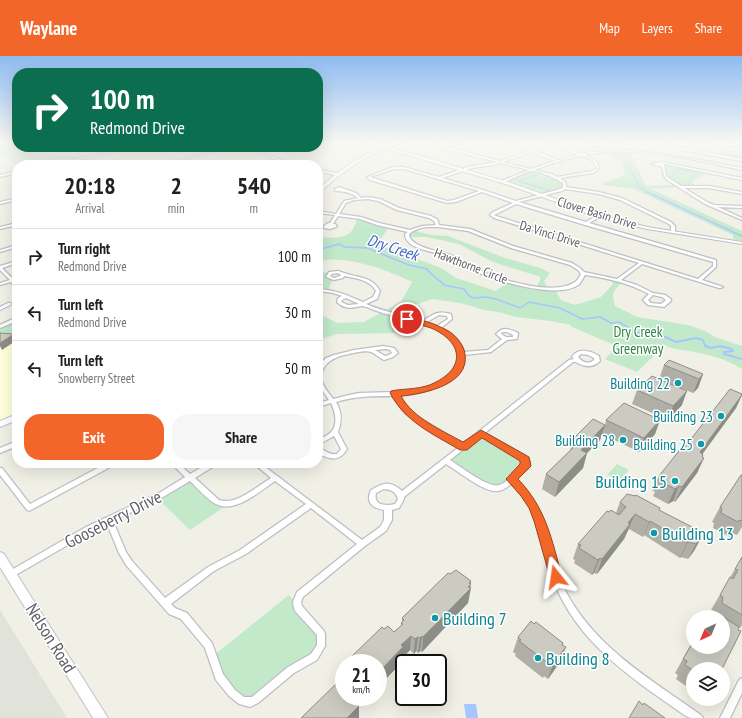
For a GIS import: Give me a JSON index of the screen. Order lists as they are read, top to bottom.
{
  "streets": {
    "main road": ["Nelson Road"],
    "street": [
      "Clover Basin Drive",
      "Da Vinci Drive",
      "Hawthorne Circle",
      "Gooseberry Drive"
    ]
  },
  "crossings": [
    ["Clover Basin Drive", "Da Vinci Drive"],
    ["Gooseberry Drive", "Nelson Road"]
  ],
  "water": ["Dry Creek"],
  "parks": ["Dry Creek Greenway"],
  "places": [
    "Building 22",
    "Building 23",
    "Building 28",
    "Building 25",
    "Building 15",
    "Building 13",
    "Building 7",
    "Building 8"
  ],
  "north": "bottom left",
  "page": {
    "header": "Waylane",
    "nav": ["Map", "Layers", "Share"],
    "turn": ["100 m", "Redmond Drive"],
    "eta": [
      "20:18",
      "Arrival",
      "2",
      "min",
      "540",
      "m"
    ],
    "list": [
      {
        "name": "Turn right",
        "note": "Redmond Drive",
        "value": "100 m"
      },
      {
        "name": "Turn left",
        "note": "Redmond Drive",
        "value": "30 m"
      },
      {
        "name": "Turn left",
        "note": "Snowberry Street",
        "value": "50 m"
      }
    ],
    "buttons": ["Exit", "Share"],
    "speed": "21 km/h",
    "limit": "30"
  }
}
